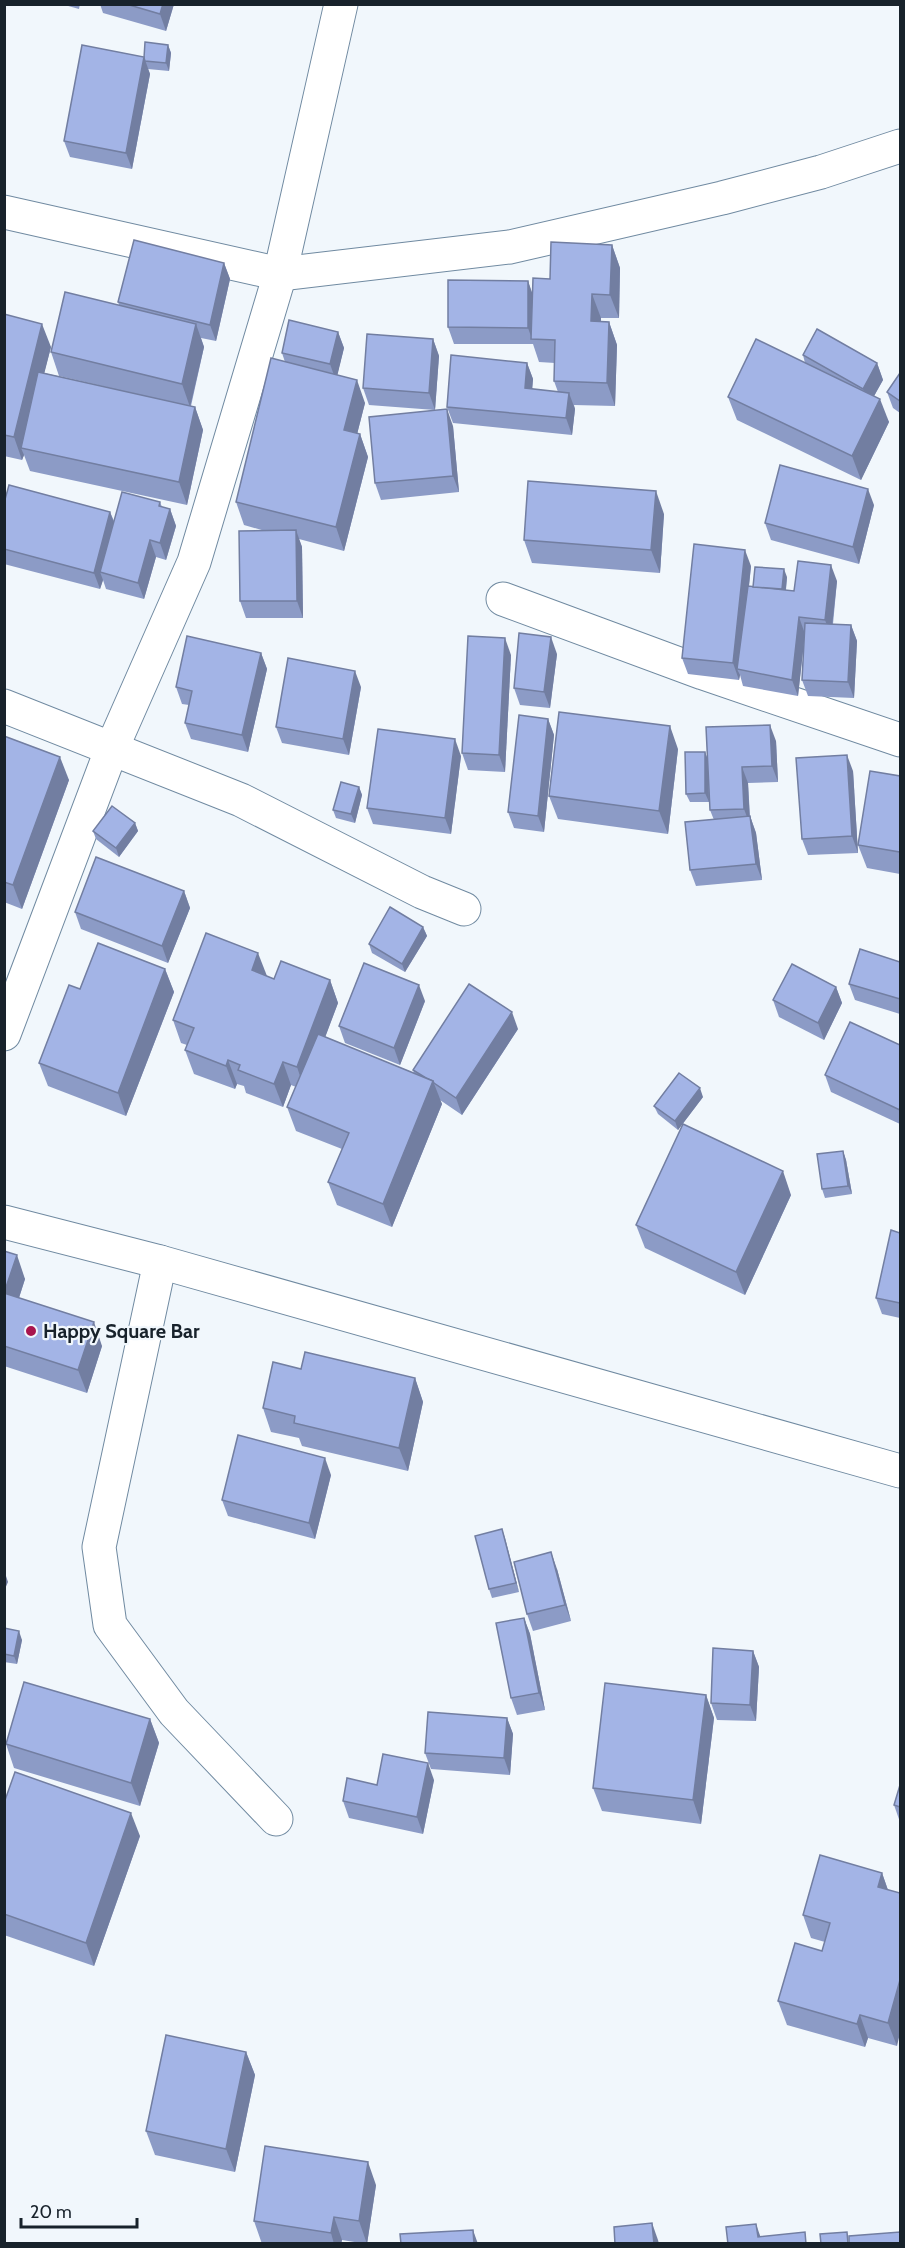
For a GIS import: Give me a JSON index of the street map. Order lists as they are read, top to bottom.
{
  "places": ["Happy Square Bar"],
  "scale_bar": "20 m"
}
